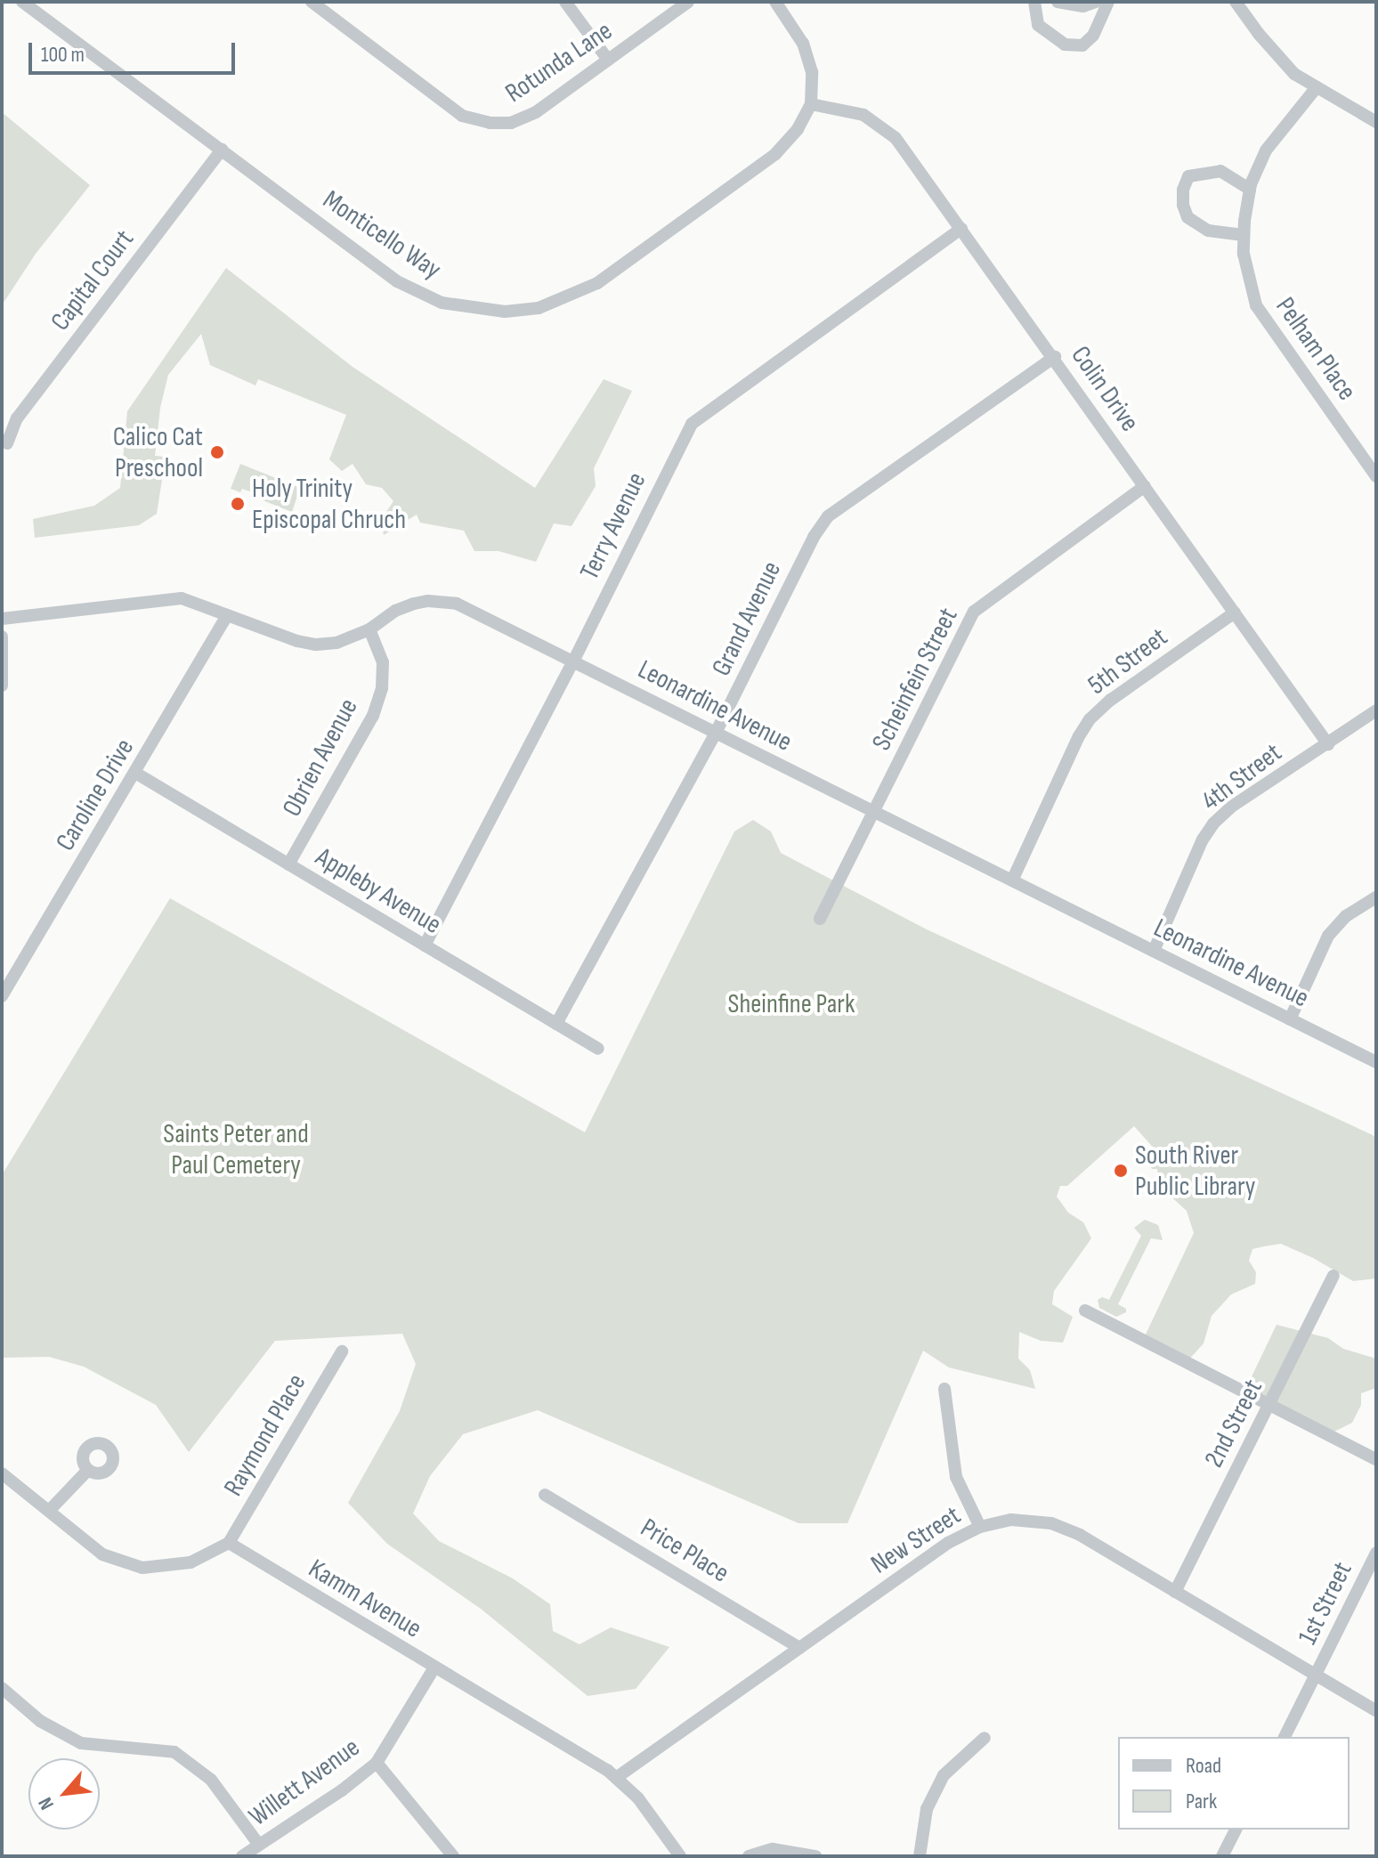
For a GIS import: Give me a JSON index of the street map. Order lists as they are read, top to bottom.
{
  "streets": {
    "street": [
      "Rotunda Lane",
      "Monticello Way",
      "Capital Court",
      "Pelham Place",
      "Colin Drive",
      "Terry Avenue",
      "Grand Avenue",
      "5th Street",
      "Scheinfein Street",
      "Leonardine Avenue",
      "Obrien Avenue",
      "4th Street",
      "Caroline Drive",
      "Appleby Avenue",
      "2nd Street",
      "Raymond Place",
      "New Street",
      "Price Place",
      "Kamm Avenue",
      "1st Street",
      "Willett Avenue"
    ]
  },
  "crossings": [
    ["Monticello Way", "Capital Court"],
    ["Monticello Way", "Colin Drive"],
    ["Colin Drive", "Terry Avenue"],
    ["Colin Drive", "Grand Avenue"],
    ["Colin Drive", "5th Street"],
    ["Colin Drive", "Scheinfein Street"],
    ["Colin Drive", "4th Street"],
    ["Terry Avenue", "Leonardine Avenue"],
    ["Terry Avenue", "Appleby Avenue"],
    ["Grand Avenue", "Leonardine Avenue"],
    ["Grand Avenue", "Appleby Avenue"],
    ["5th Street", "Leonardine Avenue"],
    ["Scheinfein Street", "Leonardine Avenue"],
    ["Leonardine Avenue", "Obrien Avenue"],
    ["Leonardine Avenue", "4th Street"],
    ["Leonardine Avenue", "Caroline Drive"],
    ["Obrien Avenue", "Appleby Avenue"],
    ["Caroline Drive", "Appleby Avenue"],
    ["2nd Street", "New Street"],
    ["Raymond Place", "Kamm Avenue"],
    ["New Street", "Price Place"],
    ["New Street", "Kamm Avenue"],
    ["New Street", "1st Street"],
    ["Kamm Avenue", "Willett Avenue"]
  ],
  "parks": ["Sheinfine Park", "Saints Peter and Paul Cemetery"],
  "places": ["Calico Cat Preschool", "Holy Trinity Episcopal Chruch", "South River Public Library"],
  "legend": ["Road", "Park"],
  "scale_bar": "100 m",
  "north": "bottom left"
}
